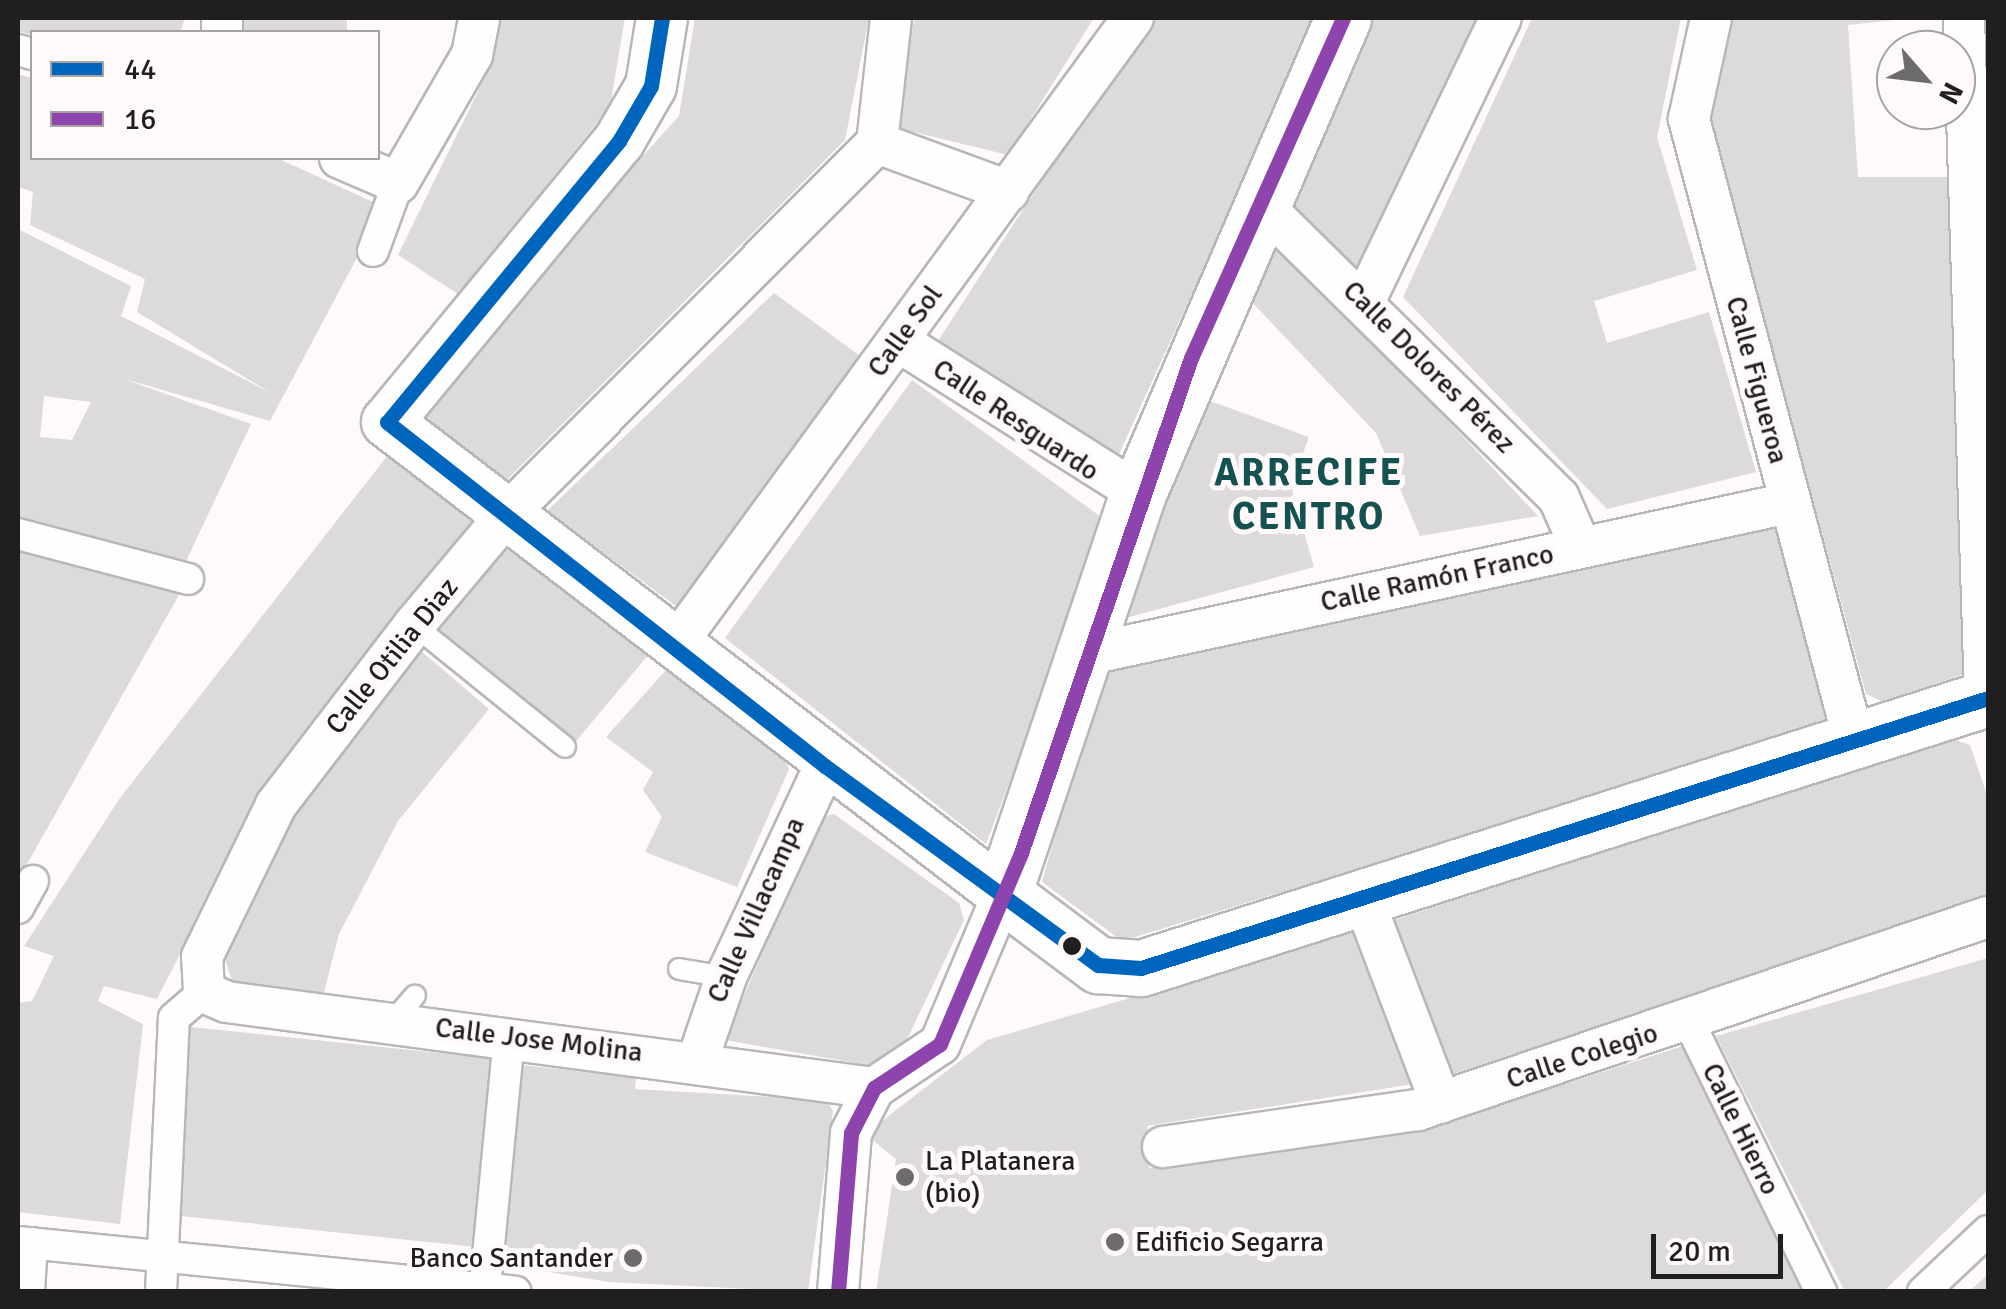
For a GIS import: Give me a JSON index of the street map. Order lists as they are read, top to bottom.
{
  "streets": {
    "street": [
      "Calle Sol",
      "Calle Dolores Pérez",
      "Calle Figueroa",
      "Calle Resguardo",
      "Calle Ramón Franco",
      "Calle Otilia Diaz",
      "Calle Villacampa",
      "Calle Jose Molina",
      "Calle Colegio",
      "Calle Hierro"
    ]
  },
  "crossings": [
    ["Calle Sol", "Calle Resguardo"],
    ["Calle Dolores Pérez", "Calle Ramón Franco"],
    ["Calle Figueroa", "Calle Ramón Franco"],
    ["Calle Otilia Diaz", "Calle Jose Molina"],
    ["Calle Villacampa", "Calle Jose Molina"],
    ["Calle Colegio", "Calle Hierro"]
  ],
  "districts": ["ARRECIFE CENTRO"],
  "places": ["La Platanera (bio)", "Edificio Segarra", "Banco Santander"],
  "lines": ["transit line 44", "transit line 16"],
  "legend": ["44", "16"],
  "scale_bar": "20 m",
  "north": "bottom right"
}
